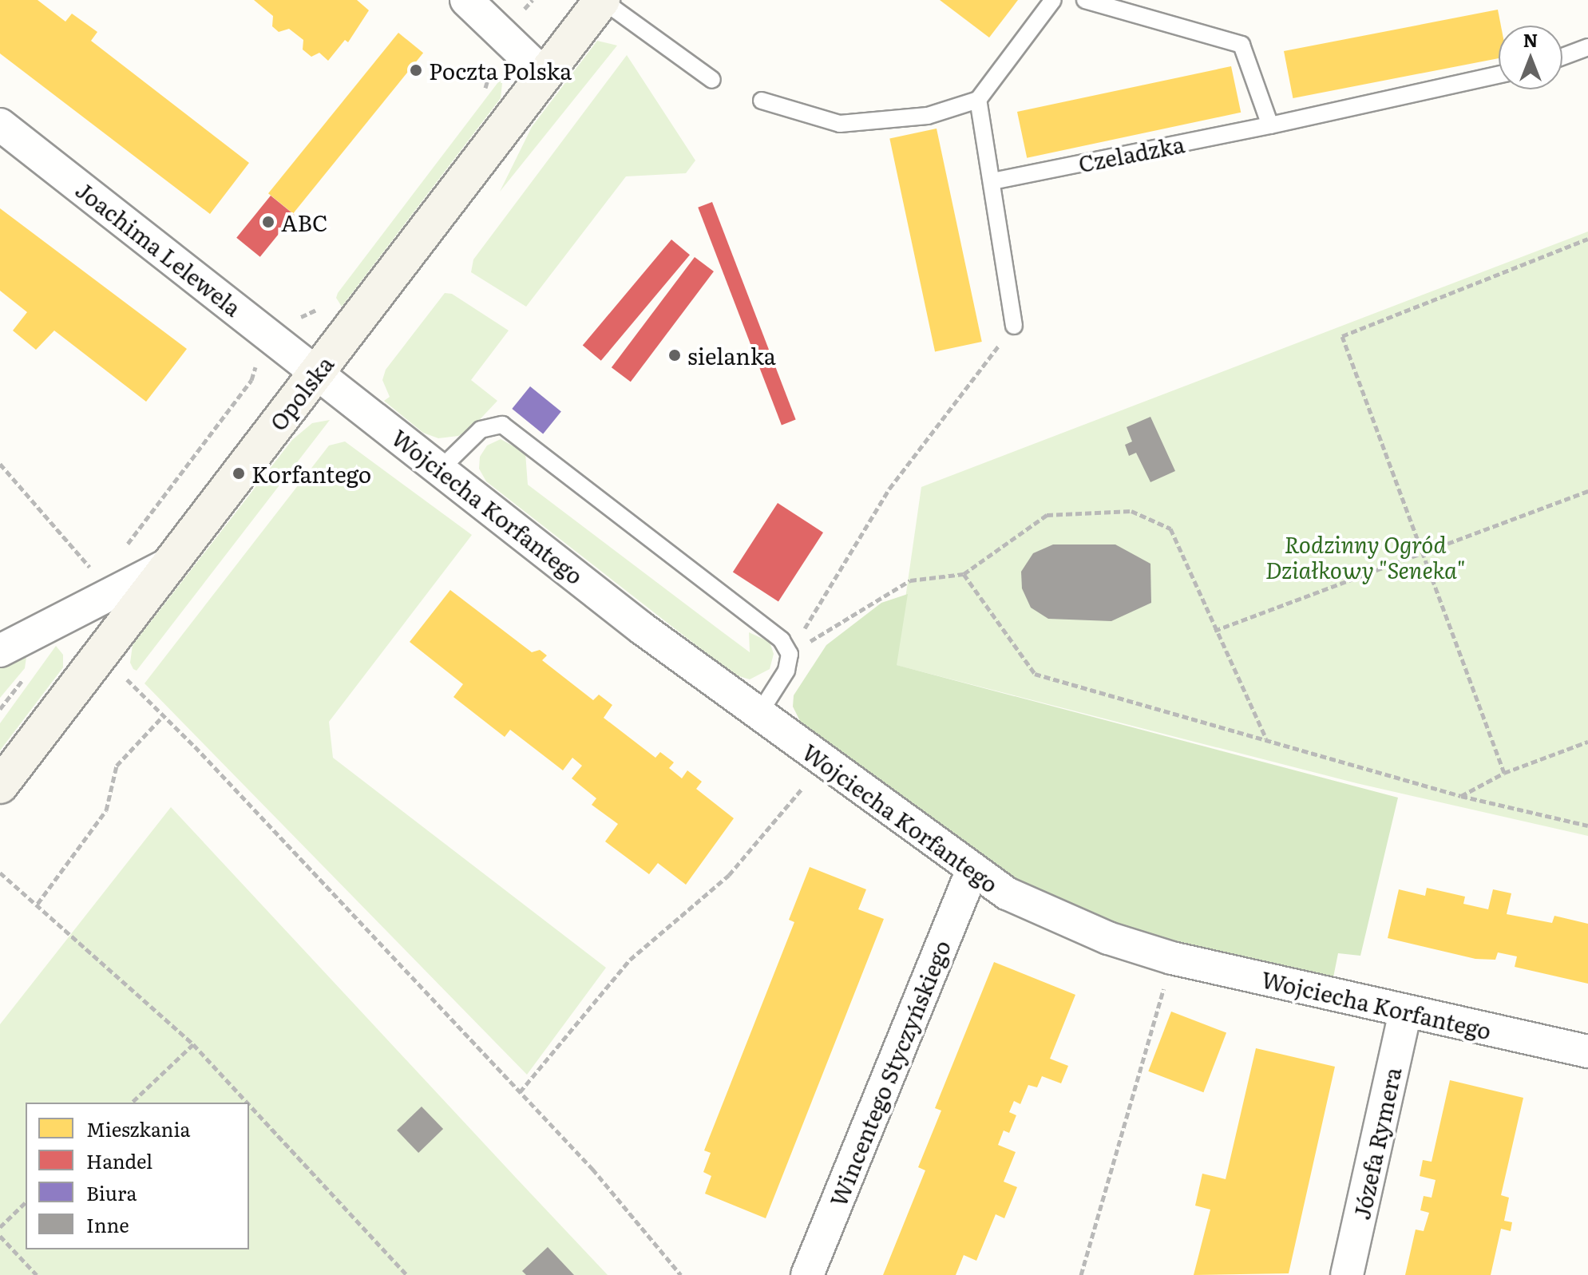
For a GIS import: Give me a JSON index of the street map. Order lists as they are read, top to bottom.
{
  "streets": {
    "street": [
      "Joachima Lelewela",
      "Opolska",
      "Wojciecha Korfantego",
      "Wincentego Styczyńskiego",
      "Józefa Rymera"
    ],
    "lane": ["Czeladzka"]
  },
  "crossings": [
    ["Joachima Lelewela", "Opolska"],
    ["Joachima Lelewela", "Wojciecha Korfantego"],
    ["Opolska", "Wojciecha Korfantego"],
    ["Wojciecha Korfantego", "Wincentego Styczyńskiego"],
    ["Wojciecha Korfantego", "Józefa Rymera"]
  ],
  "parks": ["Rodzinny Ogród Działkowy \"Seneka\""],
  "places": [
    "Poczta Polska",
    "ABC",
    "sielanka",
    "Korfantego"
  ],
  "legend": [
    "Mieszkania",
    "Handel",
    "Biura",
    "Inne"
  ],
  "north": "top"
}
